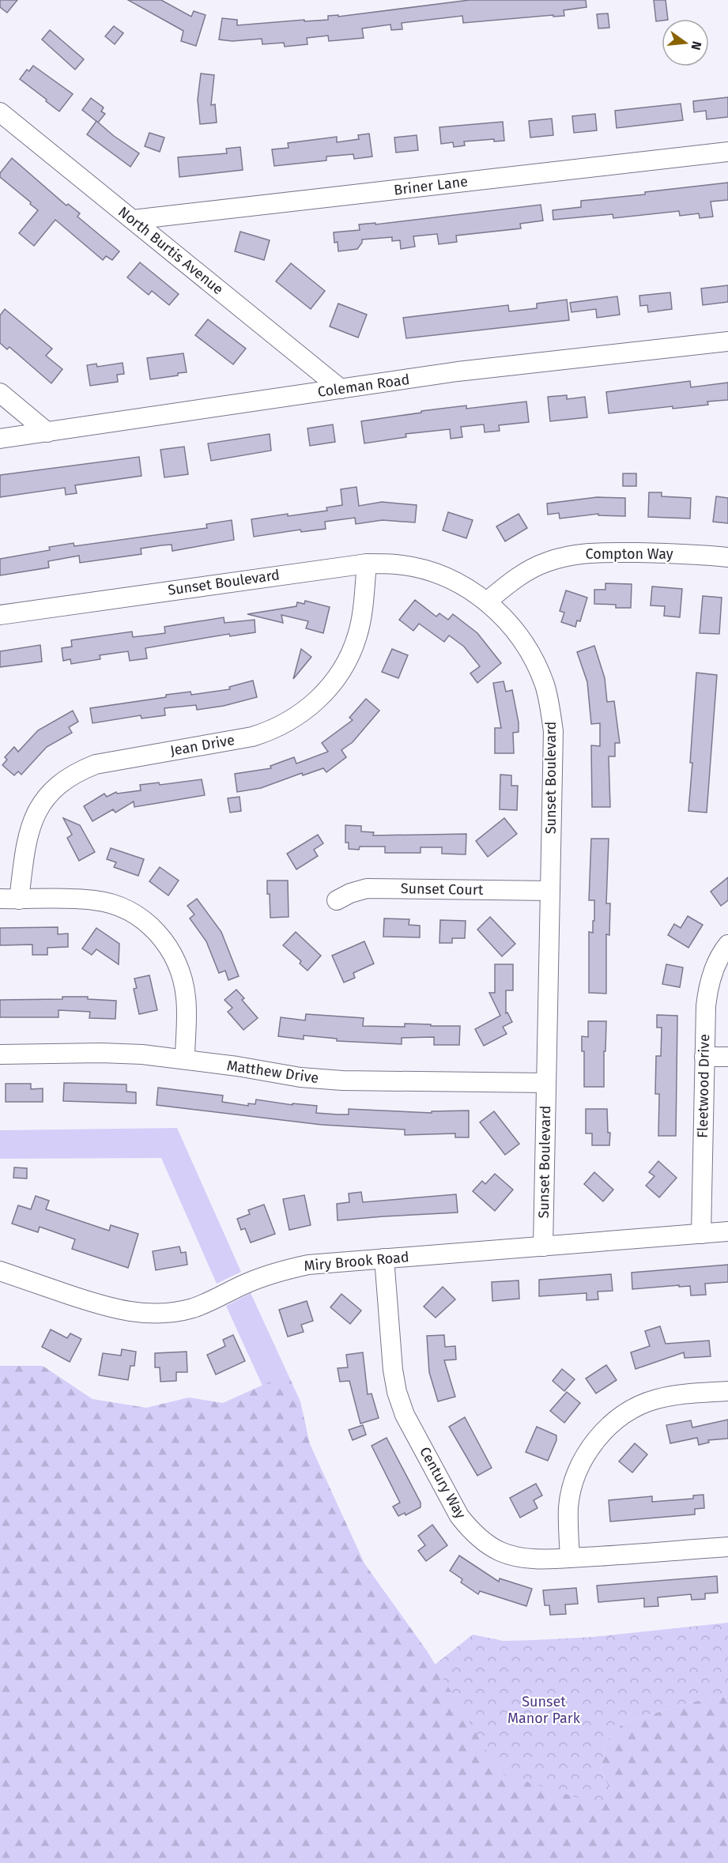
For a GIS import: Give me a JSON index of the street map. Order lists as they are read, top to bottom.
{
  "streets": {
    "street": [
      "Briner Lane",
      "North Burtis Avenue",
      "Coleman Road",
      "Compton Way",
      "Sunset Boulevard",
      "Jean Drive",
      "Sunset Court",
      "Matthew Drive",
      "Fleetwood Drive",
      "Miry Brook Road",
      "Century Way"
    ]
  },
  "crossings": [
    ["Briner Lane", "North Burtis Avenue"],
    ["North Burtis Avenue", "Coleman Road"],
    ["Compton Way", "Sunset Boulevard"],
    ["Sunset Boulevard", "Jean Drive"],
    ["Sunset Boulevard", "Sunset Court"],
    ["Sunset Boulevard", "Matthew Drive"],
    ["Sunset Boulevard", "Miry Brook Road"],
    ["Fleetwood Drive", "Miry Brook Road"],
    ["Miry Brook Road", "Century Way"]
  ],
  "parks": ["Sunset Manor Park"],
  "north": "right"
}
